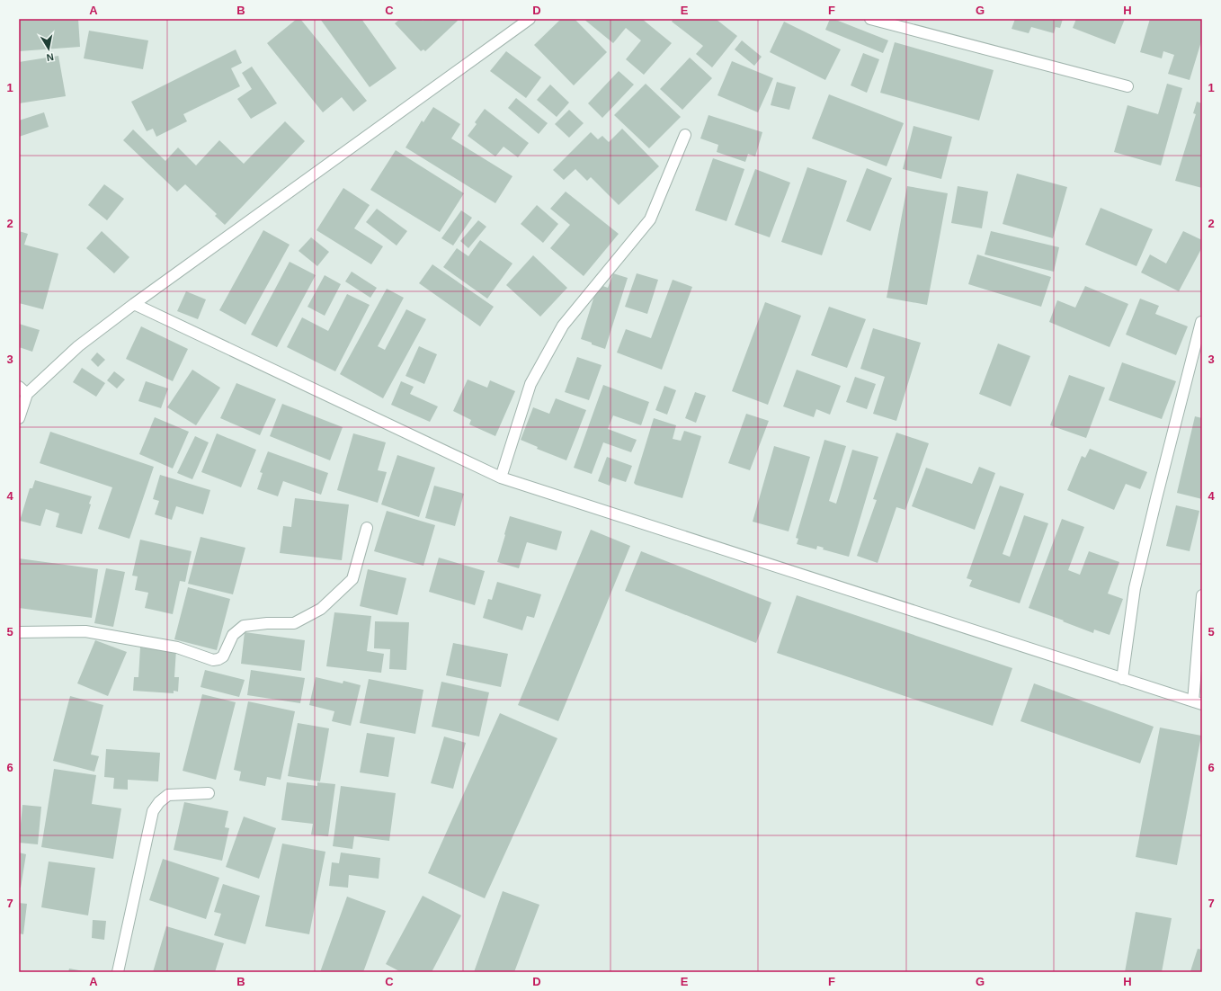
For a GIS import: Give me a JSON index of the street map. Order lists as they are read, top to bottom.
{
  "north": "bottom",
  "grid": {
    "columns": [
      "A",
      "B",
      "C",
      "D",
      "E",
      "F",
      "G",
      "H"
    ],
    "rows": [
      "1",
      "2",
      "3",
      "4",
      "5",
      "6",
      "7"
    ]
  }
}
